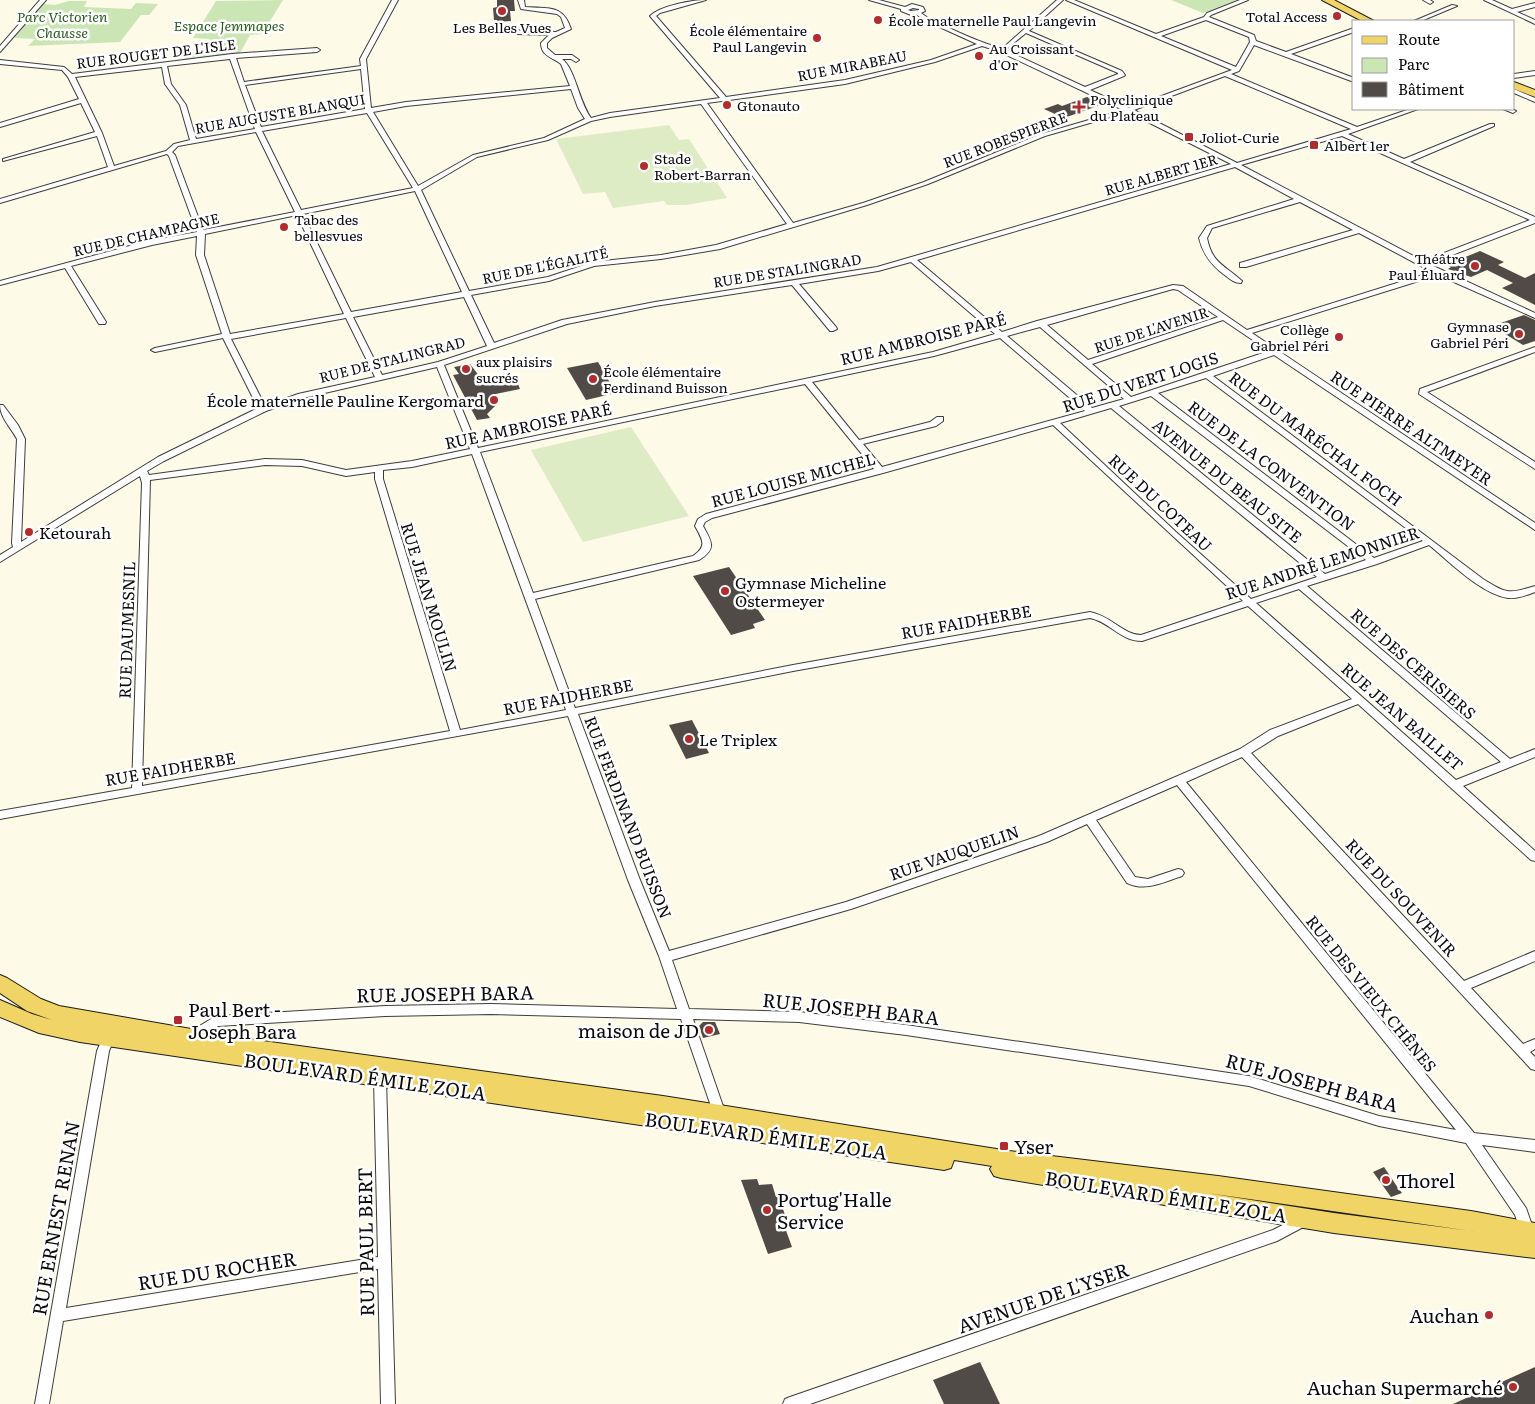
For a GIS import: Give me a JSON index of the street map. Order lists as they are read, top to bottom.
{
  "streets": {
    "main road": ["BOULEVARD ÉMILE ZOLA"],
    "street": [
      "RUE ROUGET DE L'ISLE",
      "RUE MIRABEAU",
      "RUE AUGUSTE BLANQUI",
      "RUE ROBESPIERRE",
      "RUE ALBERT 1ER",
      "RUE DE CHAMPAGNE",
      "RUE DE L'ÉGALITÉ",
      "RUE DE STALINGRAD",
      "RUE DE L'AVENIR",
      "RUE AMBROISE PARÉ",
      "RUE DU VERT LOGIS",
      "RUE PIERRE ALTMEYER",
      "RUE DU MARÉCHAL FOCH",
      "RUE DE LA CONVENTION",
      "RUE LOUISE MICHEL",
      "AVENUE DU BEAU SITE",
      "RUE DU COTEAU",
      "RUE ANDRÉ LEMONNIER",
      "RUE JEAN MOULIN",
      "RUE FAIDHERBE",
      "RUE DAUMESNIL",
      "RUE DES CERISIERS",
      "RUE JEAN BAILLET",
      "RUE FERDINAND BUISSON",
      "RUE VAUQUELIN",
      "RUE DU SOUVENIR",
      "RUE JOSEPH BARA",
      "RUE DES VIEUX CHÊNES",
      "RUE ERNEST RENAN",
      "RUE PAUL BERT",
      "RUE DU ROCHER",
      "AVENUE DE L'YSER"
    ]
  },
  "crossings": [
    ["RUE MIRABEAU", "RUE DE CHAMPAGNE"],
    ["RUE ROBESPIERRE", "RUE DE L'ÉGALITÉ"],
    ["RUE ALBERT 1ER", "RUE DE STALINGRAD"],
    ["RUE DE STALINGRAD", "RUE AMBROISE PARÉ"],
    ["RUE DE STALINGRAD", "RUE DAUMESNIL"],
    ["RUE DE STALINGRAD", "RUE FERDINAND BUISSON"],
    ["RUE DE L'AVENIR", "RUE PIERRE ALTMEYER"],
    ["RUE AMBROISE PARÉ", "RUE PIERRE ALTMEYER"],
    ["RUE AMBROISE PARÉ", "RUE JEAN MOULIN"],
    ["RUE AMBROISE PARÉ", "RUE DAUMESNIL"],
    ["RUE AMBROISE PARÉ", "RUE FERDINAND BUISSON"],
    ["RUE DU VERT LOGIS", "RUE PIERRE ALTMEYER"],
    ["RUE DU VERT LOGIS", "RUE DU MARÉCHAL FOCH"],
    ["RUE DU VERT LOGIS", "RUE DE LA CONVENTION"],
    ["RUE DU VERT LOGIS", "RUE LOUISE MICHEL"],
    ["RUE DU VERT LOGIS", "AVENUE DU BEAU SITE"],
    ["RUE DU VERT LOGIS", "RUE DU COTEAU"],
    ["RUE DU MARÉCHAL FOCH", "RUE ANDRÉ LEMONNIER"],
    ["RUE DE LA CONVENTION", "RUE ANDRÉ LEMONNIER"],
    ["RUE LOUISE MICHEL", "RUE FERDINAND BUISSON"],
    ["AVENUE DU BEAU SITE", "RUE ANDRÉ LEMONNIER"],
    ["RUE DU COTEAU", "RUE ANDRÉ LEMONNIER"],
    ["RUE DU COTEAU", "RUE JEAN BAILLET"],
    ["RUE ANDRÉ LEMONNIER", "RUE FAIDHERBE"],
    ["RUE ANDRÉ LEMONNIER", "RUE DES CERISIERS"],
    ["RUE ANDRÉ LEMONNIER", "RUE JEAN BAILLET"],
    ["RUE JEAN MOULIN", "RUE FAIDHERBE"],
    ["RUE FAIDHERBE", "RUE DAUMESNIL"],
    ["RUE FAIDHERBE", "RUE FERDINAND BUISSON"],
    ["RUE JEAN BAILLET", "RUE VAUQUELIN"],
    ["RUE FERDINAND BUISSON", "RUE VAUQUELIN"],
    ["RUE FERDINAND BUISSON", "RUE JOSEPH BARA"],
    ["RUE FERDINAND BUISSON", "BOULEVARD ÉMILE ZOLA"],
    ["RUE VAUQUELIN", "RUE DU SOUVENIR"],
    ["RUE VAUQUELIN", "RUE DES VIEUX CHÊNES"],
    ["RUE JOSEPH BARA", "RUE DES VIEUX CHÊNES"],
    ["RUE JOSEPH BARA", "BOULEVARD ÉMILE ZOLA"],
    ["RUE DES VIEUX CHÊNES", "BOULEVARD ÉMILE ZOLA"],
    ["BOULEVARD ÉMILE ZOLA", "RUE ERNEST RENAN"],
    ["BOULEVARD ÉMILE ZOLA", "RUE PAUL BERT"],
    ["BOULEVARD ÉMILE ZOLA", "AVENUE DE L'YSER"],
    ["RUE ERNEST RENAN", "RUE DU ROCHER"],
    ["RUE PAUL BERT", "RUE DU ROCHER"]
  ],
  "parks": ["Parc Victorien Chausse", "Espace Jemmapes"],
  "places": {
    "other": [
      "Les Belles Vues",
      "Total Access",
      "École maternelle Paul Langevin",
      "École élémentaire Paul Langevin",
      "Au Croissant d'Or",
      "Gtonauto",
      "Stade Robert-Barran",
      "Tabac des bellesvues",
      "Théâtre Paul Éluard",
      "Gymnase Gabriel Péri",
      "Collège Gabriel Péri",
      "aux plaisirs sucrés",
      "École élémentaire Ferdinand Buisson",
      "École maternelle Pauline Kergomard",
      "Ketourah",
      "Gymnase Micheline Ostermeyer",
      "Le Triplex",
      "maison de JD",
      "Thorel",
      "Portug'Halle Service",
      "Auchan",
      "Auchan Supermarché"
    ],
    "health": ["Polyclinique du Plateau"],
    "transit": [
      "Joliot-Curie",
      "Albert 1er",
      "Paul Bert - Joseph Bara",
      "Yser"
    ]
  },
  "legend": ["Route", "Parc", "Bâtiment"]
}
